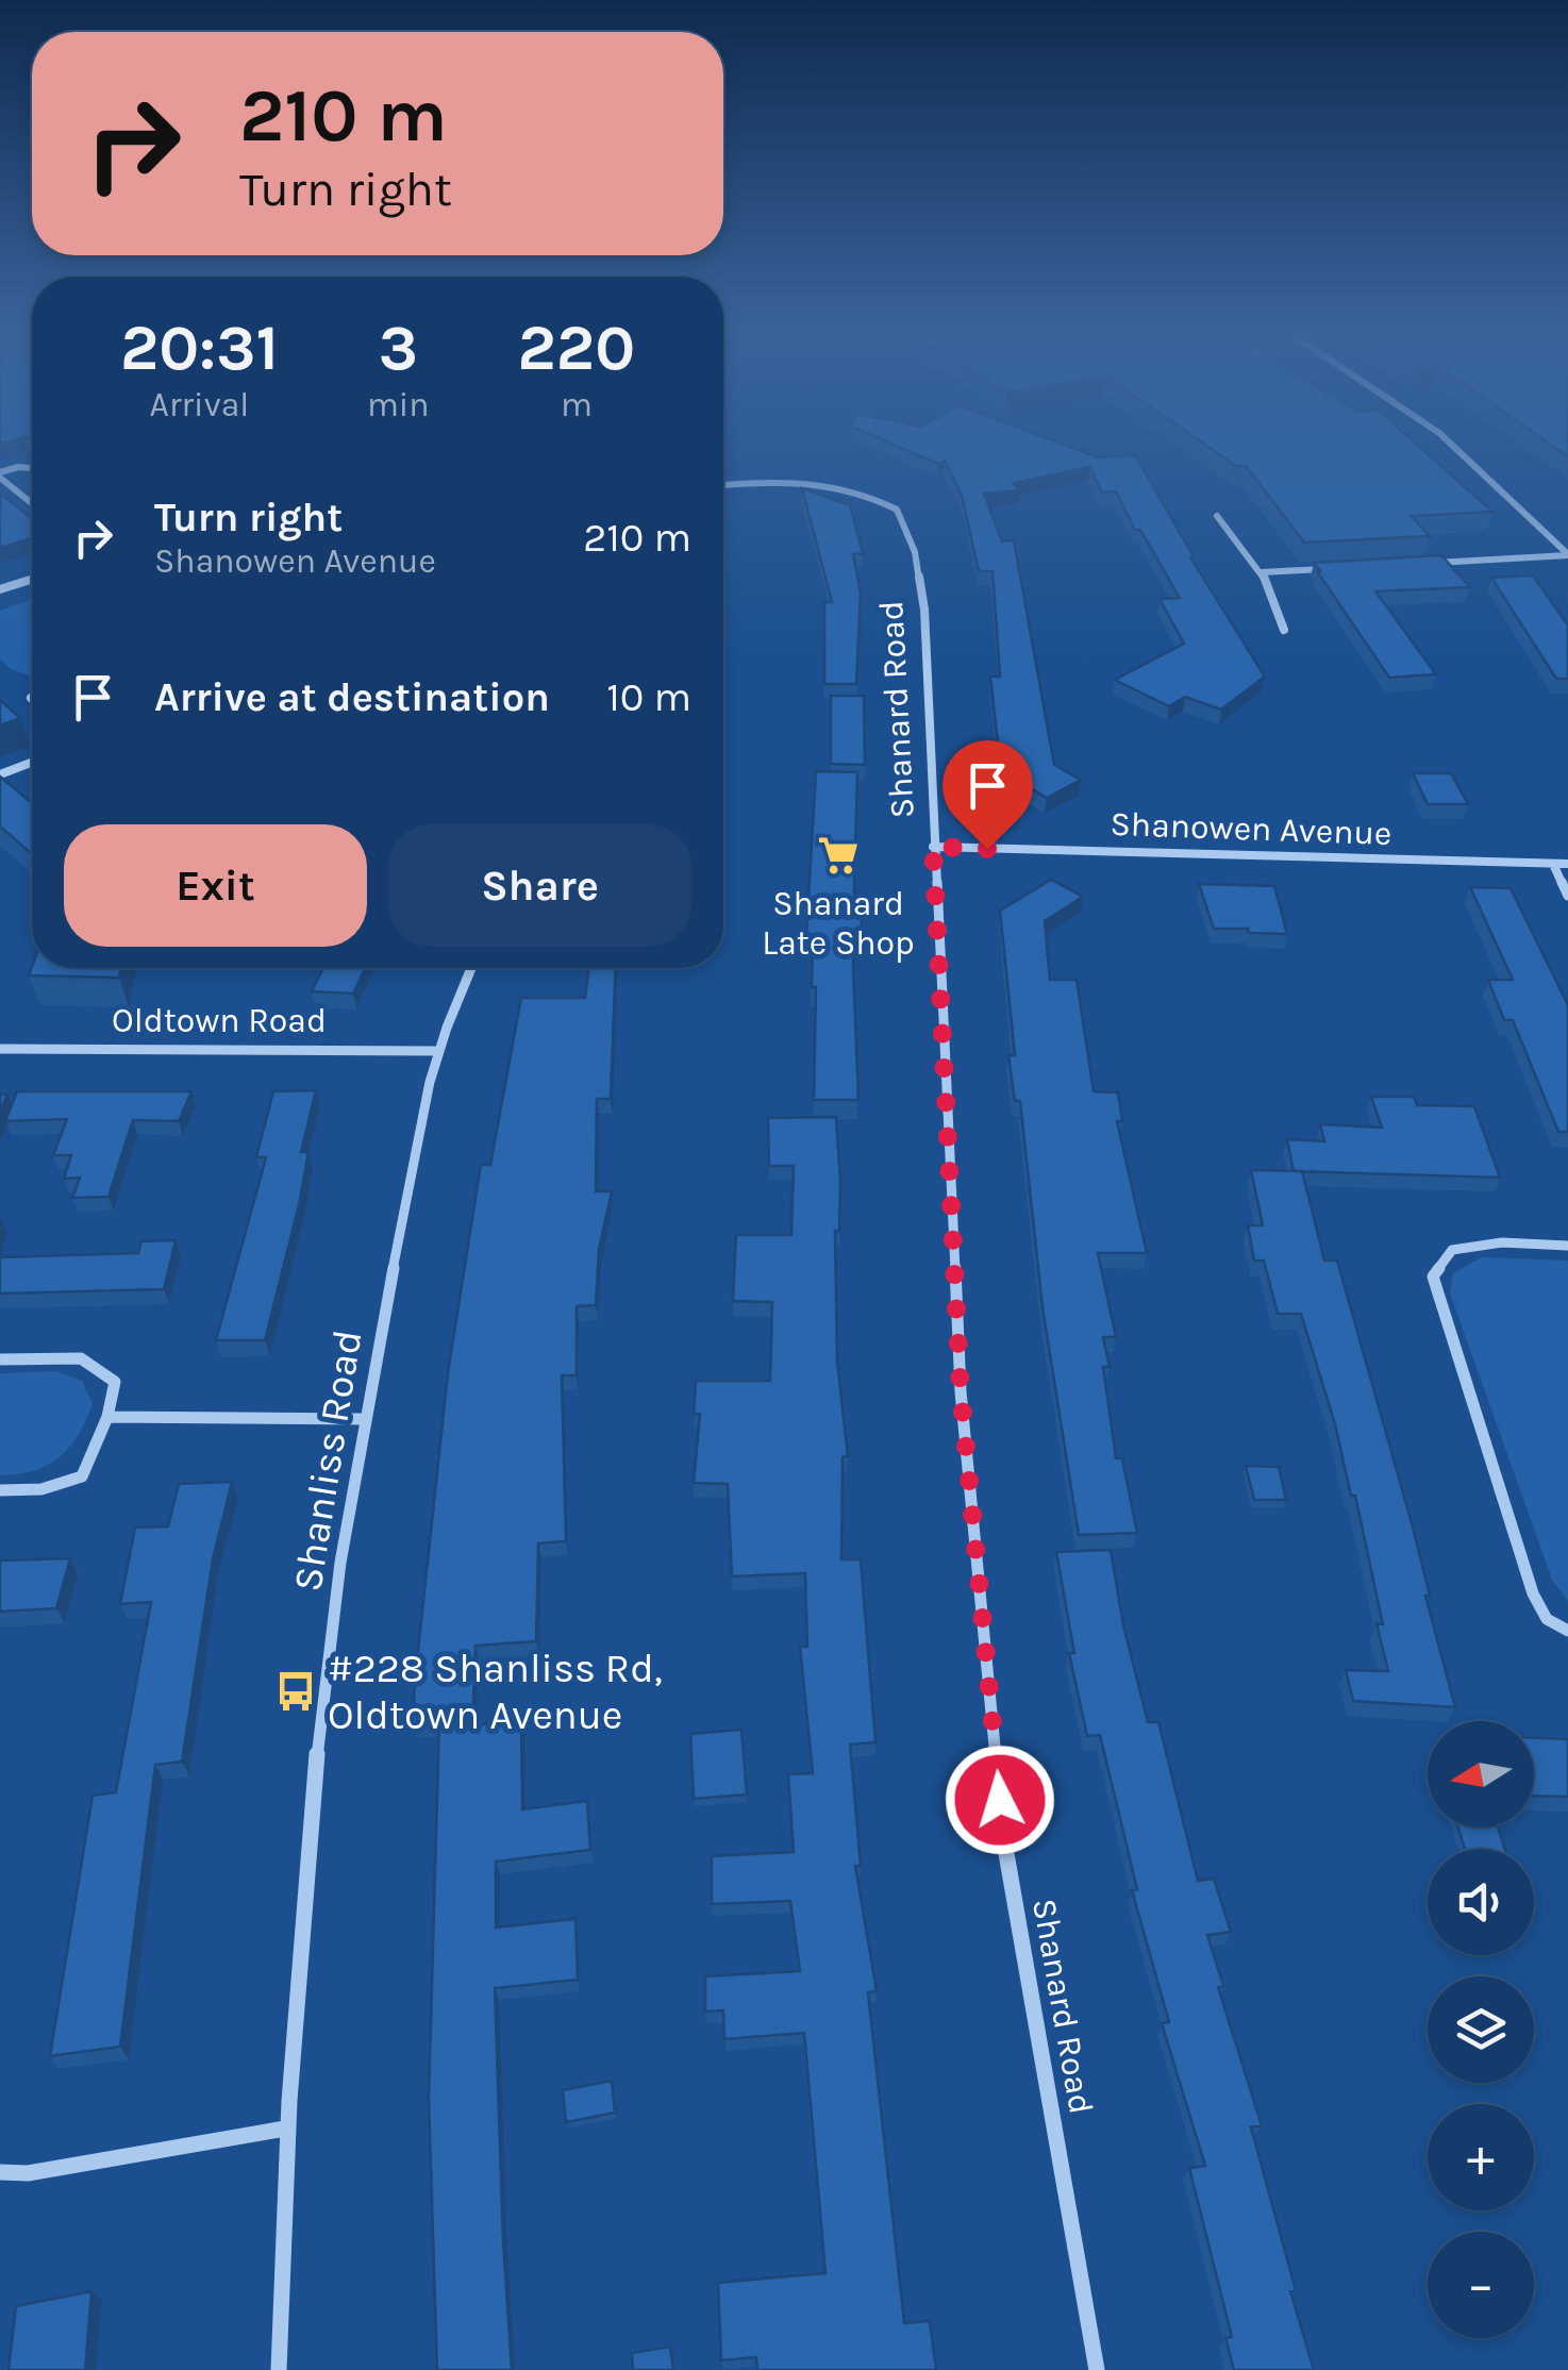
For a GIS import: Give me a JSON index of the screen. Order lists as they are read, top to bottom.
{
  "streets": {
    "street": [
      "Shanard Road",
      "Shanowen Avenue",
      "Oldtown Road",
      "Shanliss Road"
    ]
  },
  "crossings": [
    ["Shanard Road", "Shanowen Avenue"],
    ["Oldtown Road", "Shanliss Road"]
  ],
  "places": {
    "supermarket": ["Shanard Late Shop"],
    "bus stop": ["#228 Shanliss Rd, Oldtown Avenue"]
  },
  "north": "left",
  "page": {
    "turn": ["210 m", "Turn right"],
    "eta": [
      "20:31",
      "Arrival",
      "3",
      "min",
      "220",
      "m"
    ],
    "list": [
      {
        "name": "Turn right",
        "note": "Shanowen Avenue",
        "value": "210 m"
      },
      {
        "name": "Arrive at destination",
        "value": "10 m"
      }
    ],
    "buttons": ["Exit", "Share"],
    "map_buttons": ["+", "−"]
  }
}
